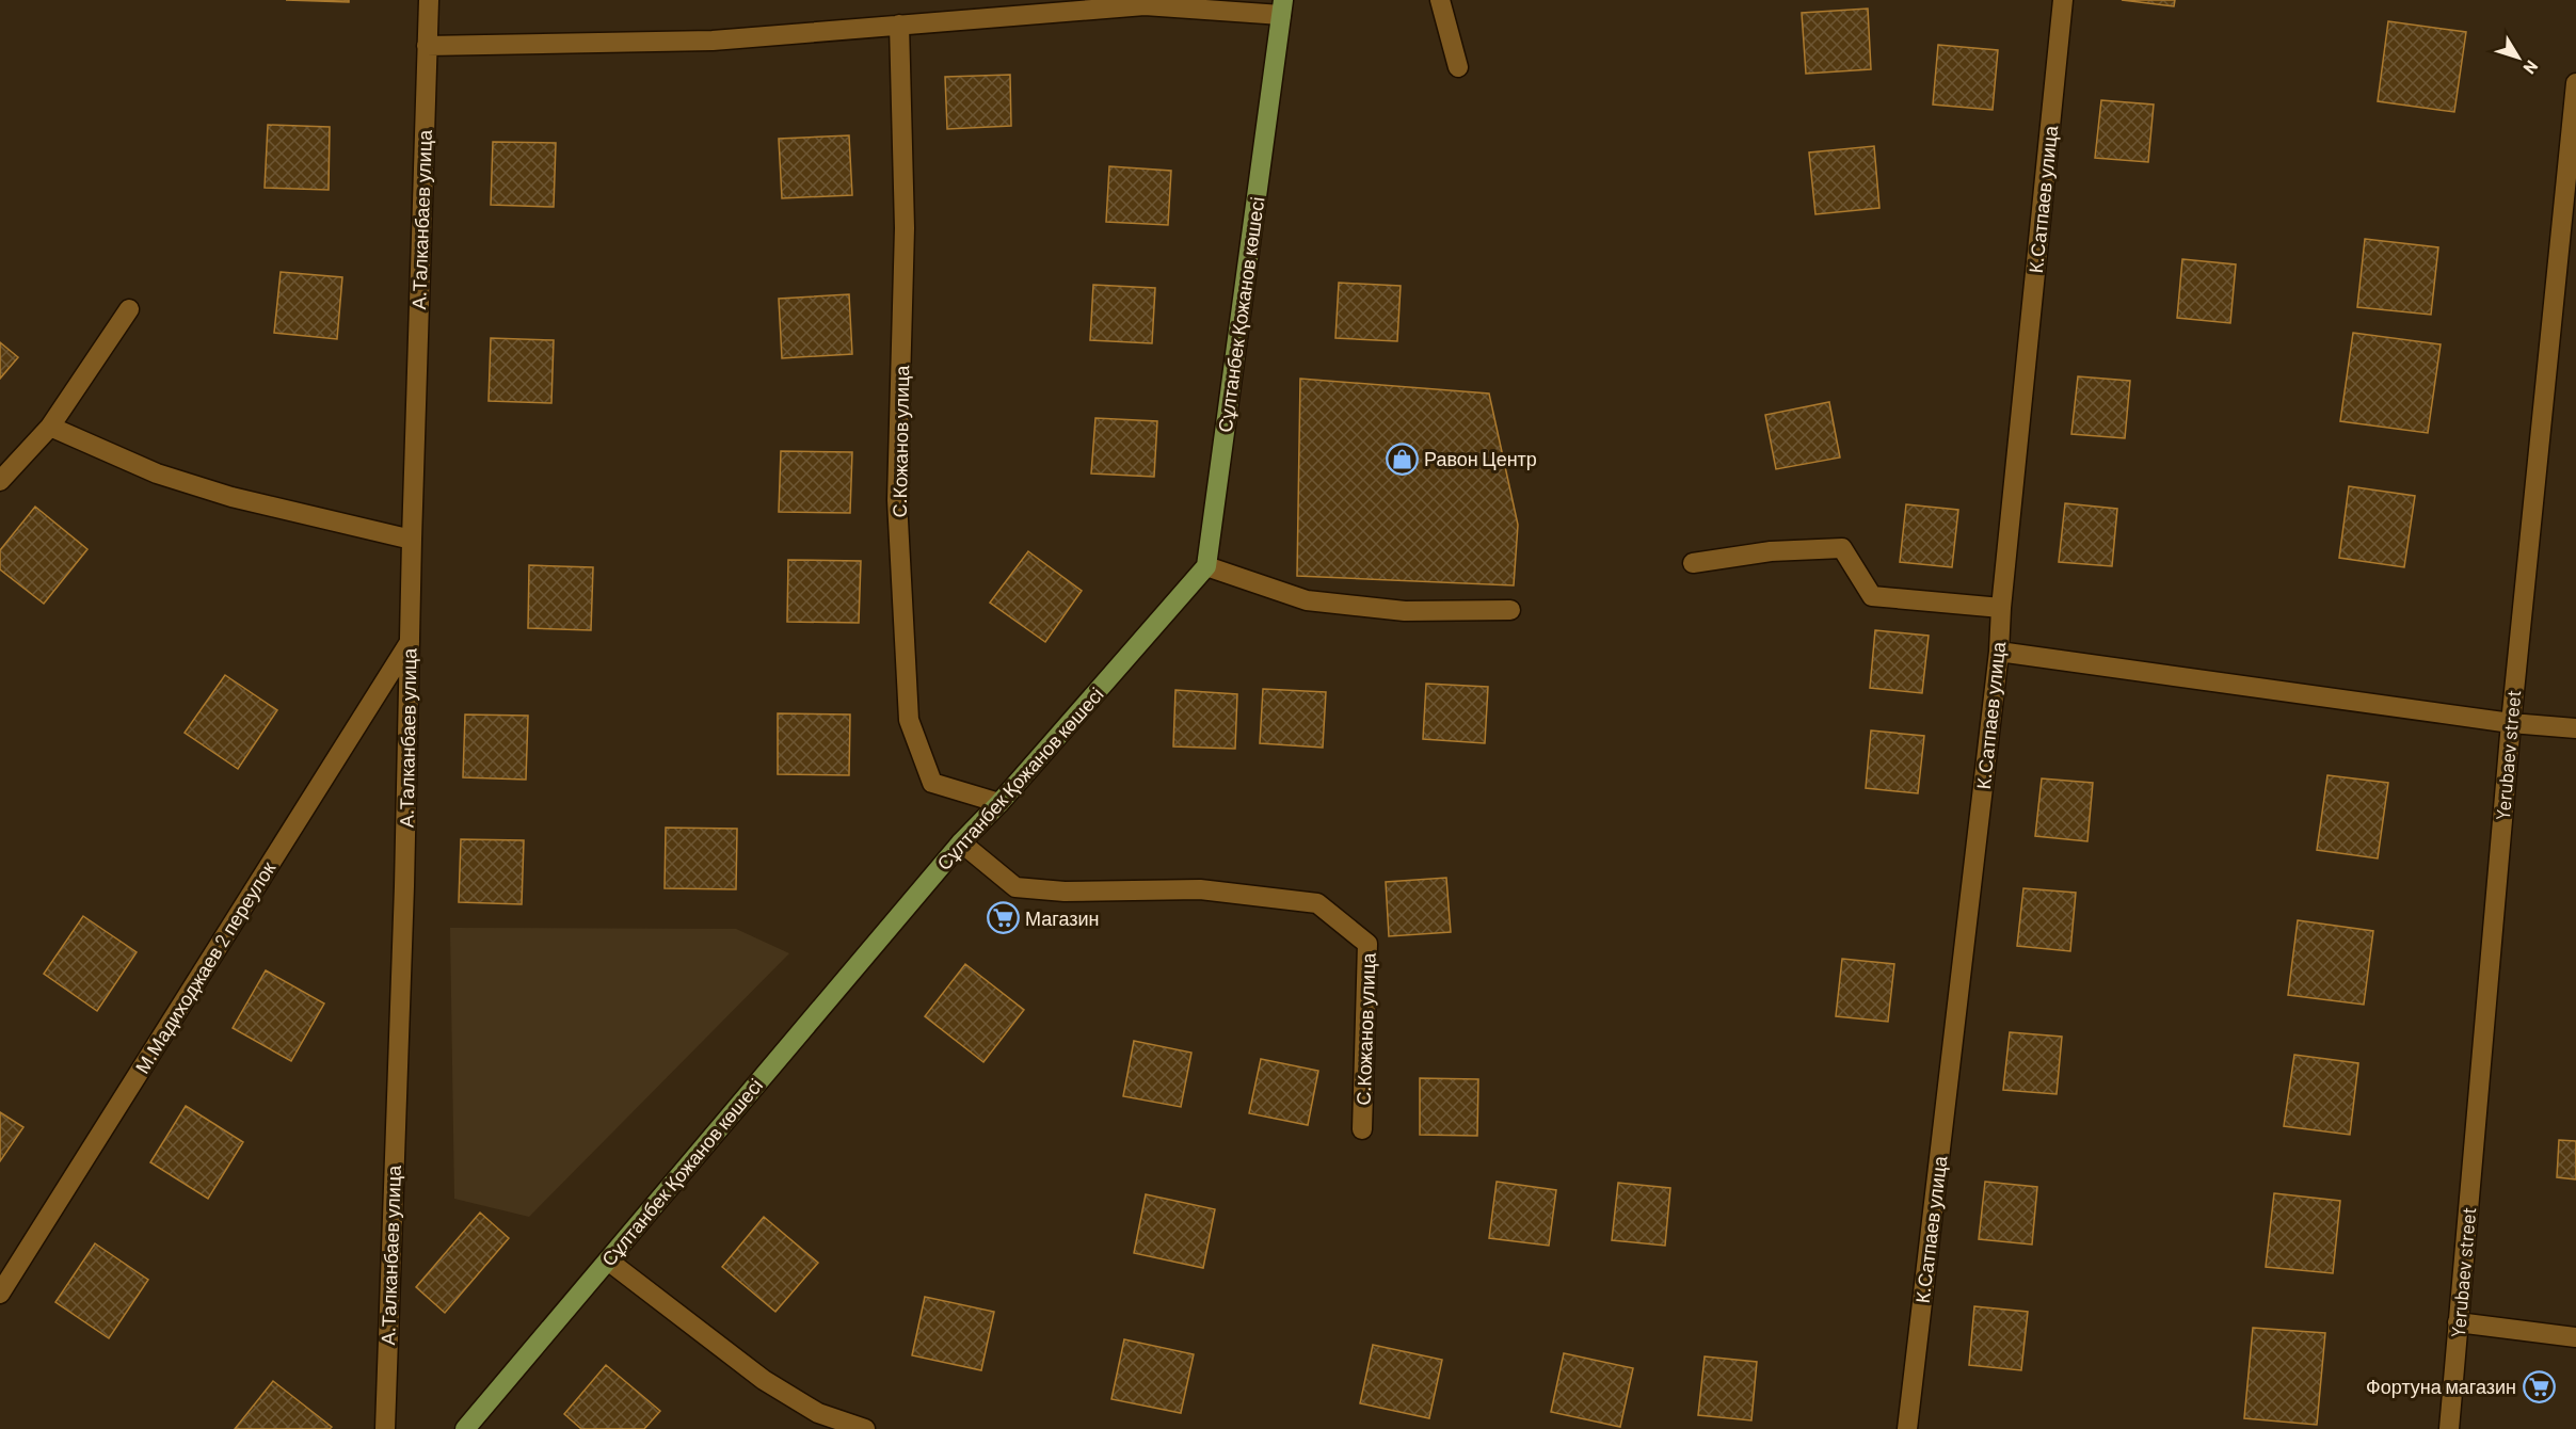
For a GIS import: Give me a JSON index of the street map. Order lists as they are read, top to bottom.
{
  "streets": {
    "main road": ["Сұлтанбек Қожанов көшесі"],
    "street": [
      "К.Сатпаев улица",
      "А.Талканбаев улица",
      "С.Кожанов улица",
      "Yerubaev street",
      "М.Мадиходжаев 2 переулок"
    ]
  },
  "crossings": [
    ["А.Талканбаев улица", "М.Мадиходжаев 2 переулок"],
    ["Сұлтанбек Қожанов көшесі", "С.Кожанов улица"]
  ],
  "places": {
    "shop": ["Равон Центр"],
    "supermarket": ["Магазин", "Фортуна магазин"]
  },
  "north": "bottom right"
}
